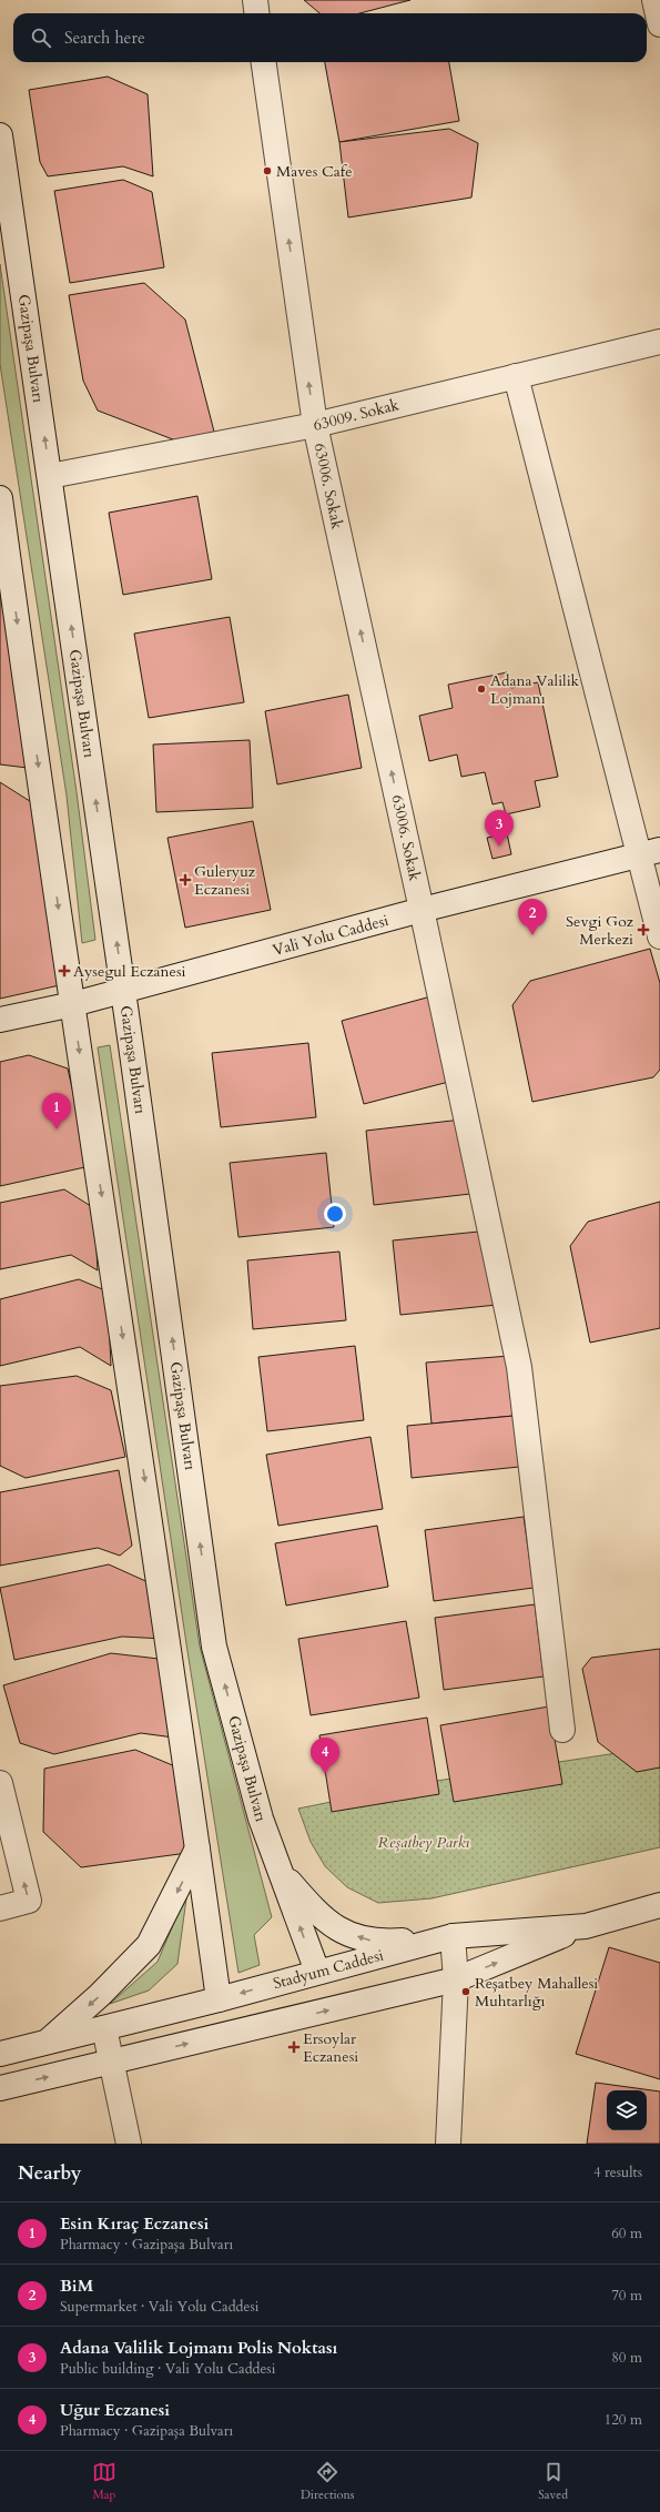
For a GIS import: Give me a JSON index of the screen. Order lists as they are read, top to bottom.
{
  "streets": {
    "main road": [
      "Gazipaşa Bulvarı",
      "63009. Sokak",
      "63006. Sokak",
      "Vali Yolu Caddesi",
      "Stadyum Caddesi"
    ]
  },
  "crossings": [
    ["Gazipaşa Bulvarı", "63009. Sokak"],
    ["Gazipaşa Bulvarı", "Vali Yolu Caddesi"],
    ["Gazipaşa Bulvarı", "Stadyum Caddesi"],
    ["63009. Sokak", "63006. Sokak"],
    ["63006. Sokak", "Vali Yolu Caddesi"]
  ],
  "one_way": ["63006. Sokak"],
  "parks": ["Reşatbey Parkı"],
  "places": {
    "other": ["Maves Cafe", "Adana Valilik Lojmanı", "Reşatbey Mahallesi Muhtarlığı"],
    "health": [
      "Guleryuz Eczanesi",
      "Sevgi Goz Merkezi",
      "Aysegul Eczanesi",
      "Ersoylar Eczanesi"
    ]
  },
  "page": {
    "search": "Search here",
    "pins": [
      "3",
      "2",
      "1",
      "4"
    ],
    "heading": ["Nearby", "4 results"],
    "list": [
      {
        "mark": "1",
        "name": "Esin Kıraç Eczanesi",
        "note": "Pharmacy · Gazipaşa Bulvarı",
        "value": "60 m"
      },
      {
        "mark": "2",
        "name": "BiM",
        "note": "Supermarket · Vali Yolu Caddesi",
        "value": "70 m"
      },
      {
        "mark": "3",
        "name": "Adana Valilik Lojmanı Polis Noktası",
        "note": "Public building · Vali Yolu Caddesi",
        "value": "80 m"
      },
      {
        "mark": "4",
        "name": "Uğur Eczanesi",
        "note": "Pharmacy · Gazipaşa Bulvarı",
        "value": "120 m"
      }
    ],
    "nav": ["Map", "Directions", "Saved"]
  }
}
